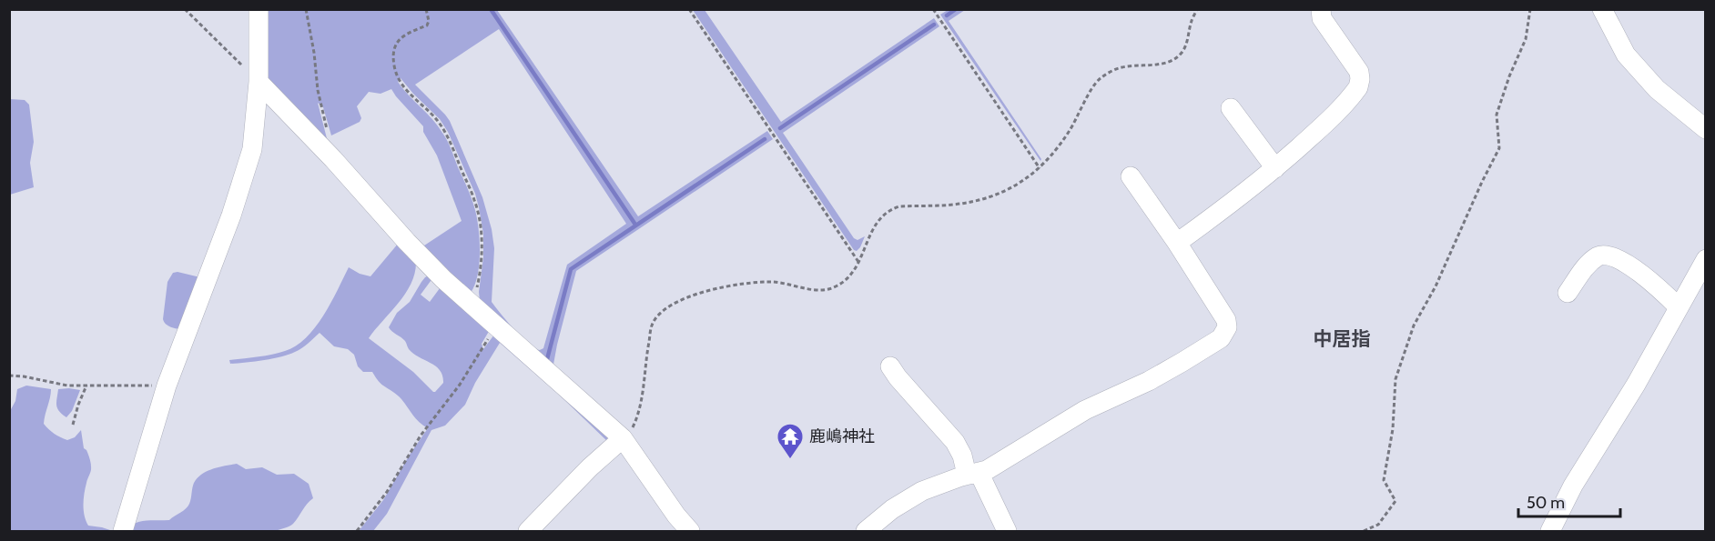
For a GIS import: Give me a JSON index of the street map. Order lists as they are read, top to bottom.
{
  "districts": ["中居指"],
  "places": {
    "temple": ["鹿嶋神社"]
  },
  "scale_bar": "50 m"
}
